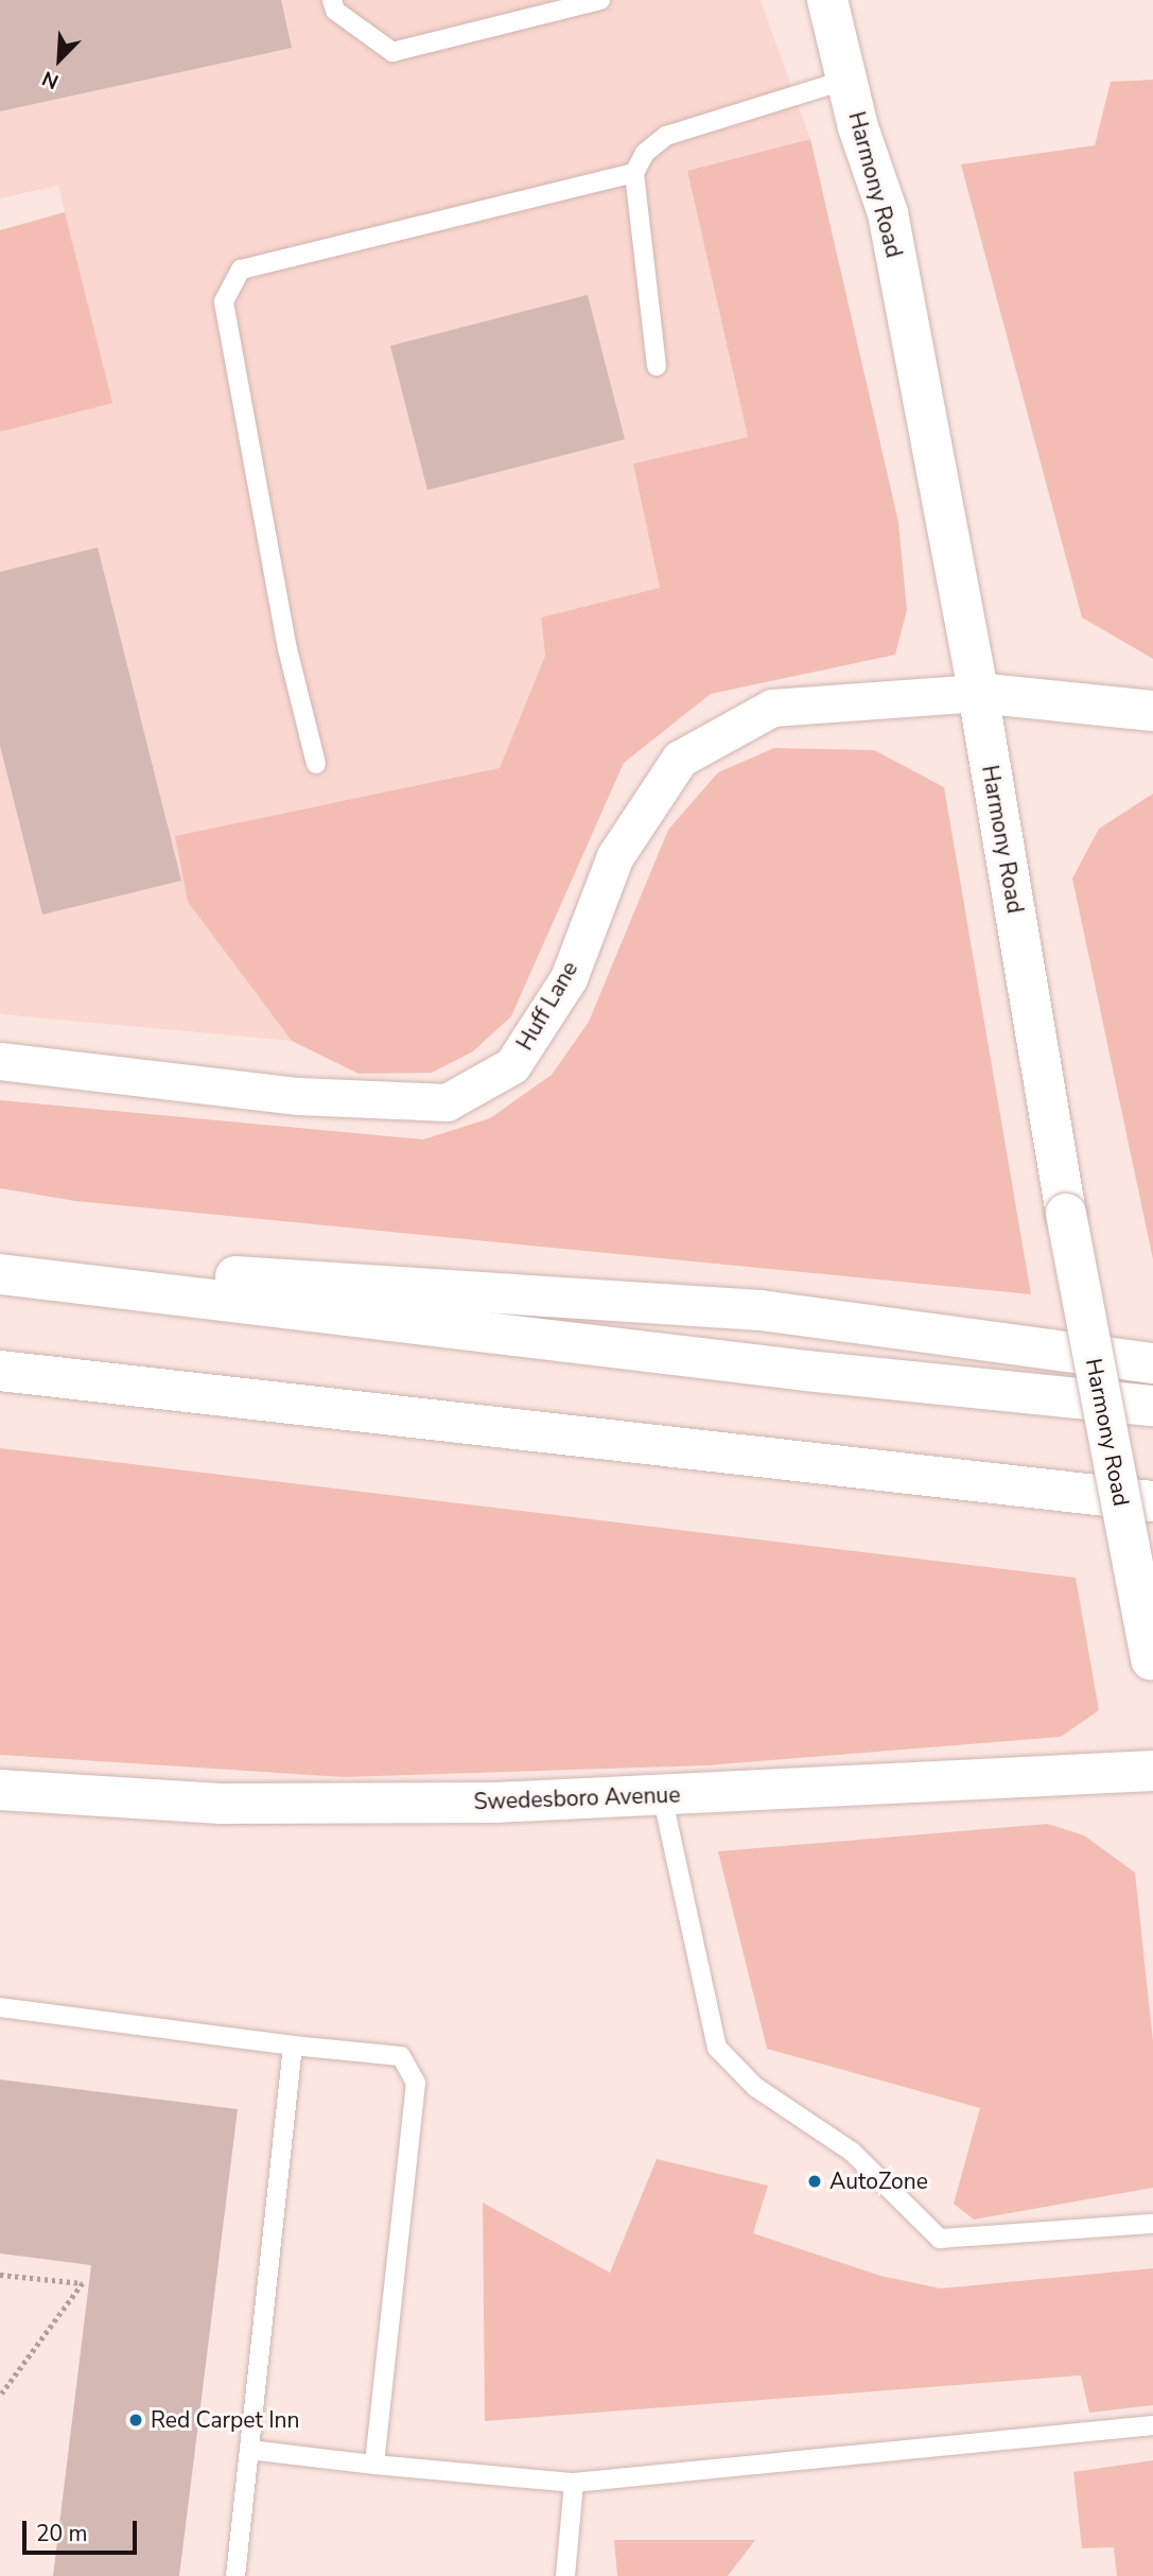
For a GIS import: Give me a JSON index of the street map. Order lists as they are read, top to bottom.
{
  "streets": {
    "main road": ["Harmony Road", "Swedesboro Avenue"],
    "street": ["Huff Lane"]
  },
  "crossings": [
    ["Harmony Road", "Huff Lane"]
  ],
  "places": ["AutoZone", "Red Carpet Inn"],
  "scale_bar": "20 m",
  "north": "bottom left"
}
